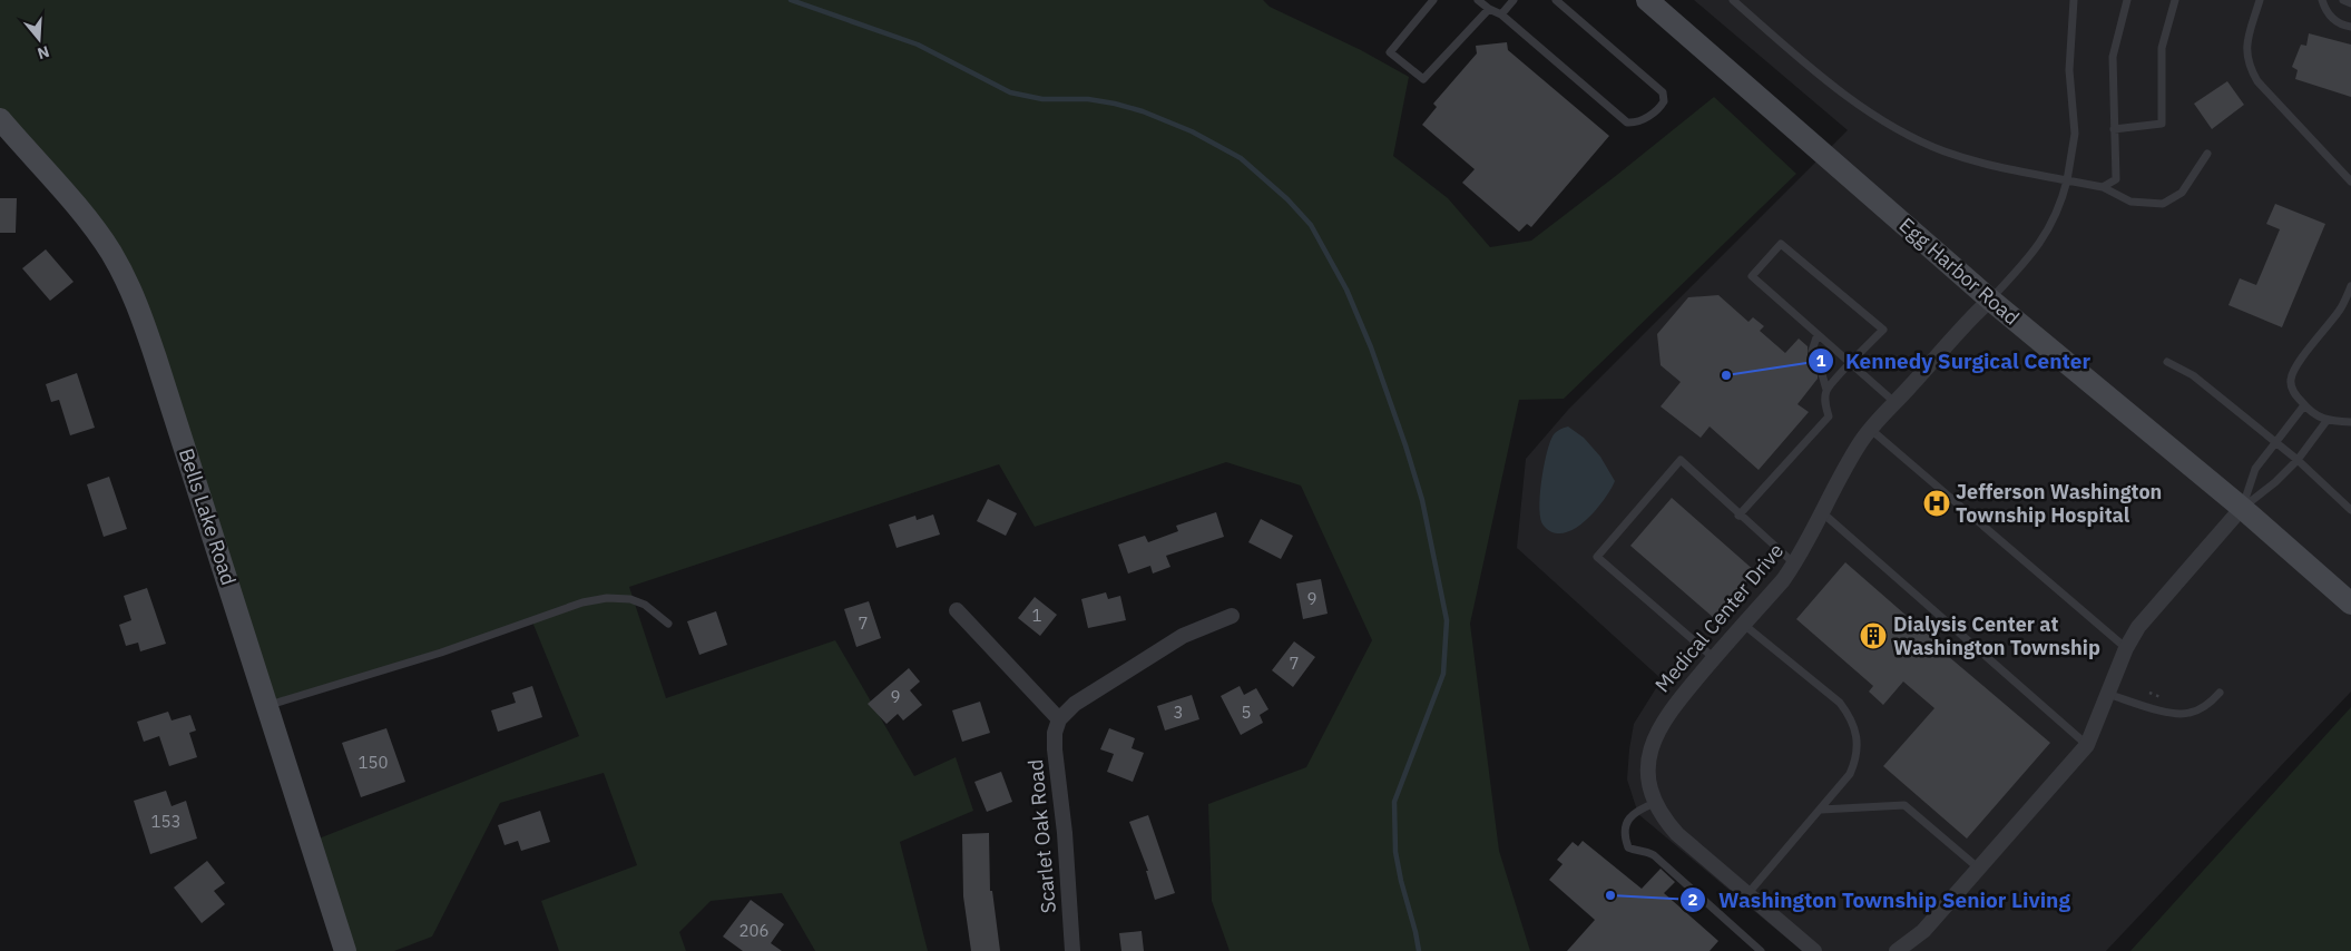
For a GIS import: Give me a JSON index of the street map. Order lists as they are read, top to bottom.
{
  "streets": {
    "main road": ["Egg Harbor Road", "Bells Lake Road"],
    "street": ["Medical Center Drive", "Scarlet Oak Road"]
  },
  "crossings": [
    ["Egg Harbor Road", "Medical Center Drive"]
  ],
  "places": {
    "other": ["Kennedy Surgical Center", "Washington Township Senior Living"],
    "hospital": ["Jefferson Washington Township Hospital"],
    "building": ["Dialysis Center at Washington Township"]
  },
  "house_numbers": [
    "9",
    "1",
    "7",
    "7",
    "9",
    "3",
    "5",
    "150",
    "153",
    "206"
  ],
  "north": "bottom"
}
